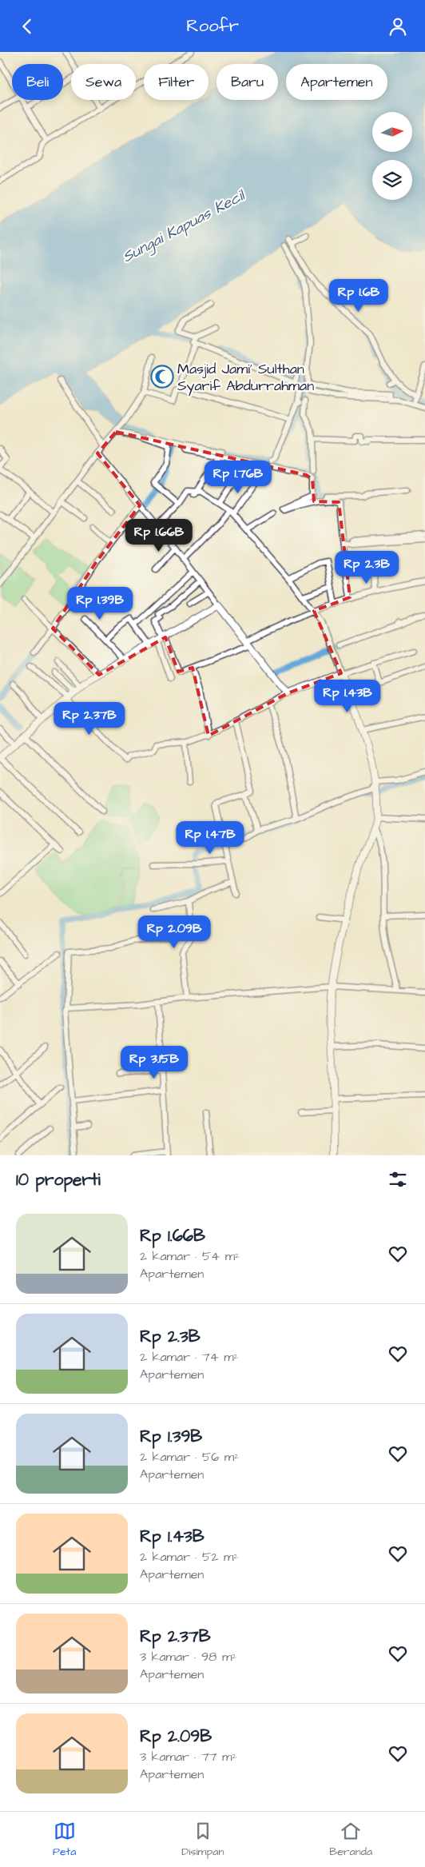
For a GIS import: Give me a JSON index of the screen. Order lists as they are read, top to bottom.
{
  "water": ["Sungai Kapuas Kecil"],
  "places": {
    "mosque": ["Masjid Jami' Sulthan Syarif Abdurrahman"]
  },
  "north": "right",
  "page": {
    "header": "Roofr",
    "chip": [
      "Beli",
      "Sewa",
      "Filter",
      "Baru",
      "Apartemen"
    ],
    "price": [
      "Rp 1.6B",
      "Rp 1.76B",
      "Rp 1.66B",
      "Rp 2.3B",
      "Rp 1.39B",
      "Rp 1.43B",
      "Rp 2.37B",
      "Rp 1.47B",
      "Rp 2.09B",
      "Rp 3.15B"
    ],
    "heading": "10 properti",
    "list": [
      {
        "name": "Rp 1.66B",
        "note": "2 kamar · 54 m² · Apartemen"
      },
      {
        "name": "Rp 2.3B",
        "note": "2 kamar · 74 m² · Apartemen"
      },
      {
        "name": "Rp 1.39B",
        "note": "2 kamar · 56 m² · Apartemen"
      },
      {
        "name": "Rp 1.43B",
        "note": "2 kamar · 52 m² · Apartemen"
      },
      {
        "name": "Rp 2.37B",
        "note": "3 kamar · 98 m² · Apartemen"
      },
      {
        "name": "Rp 2.09B",
        "note": "3 kamar · 77 m² · Apartemen"
      }
    ],
    "tabs": ["Peta", "Disimpan", "Beranda"]
  }
}
